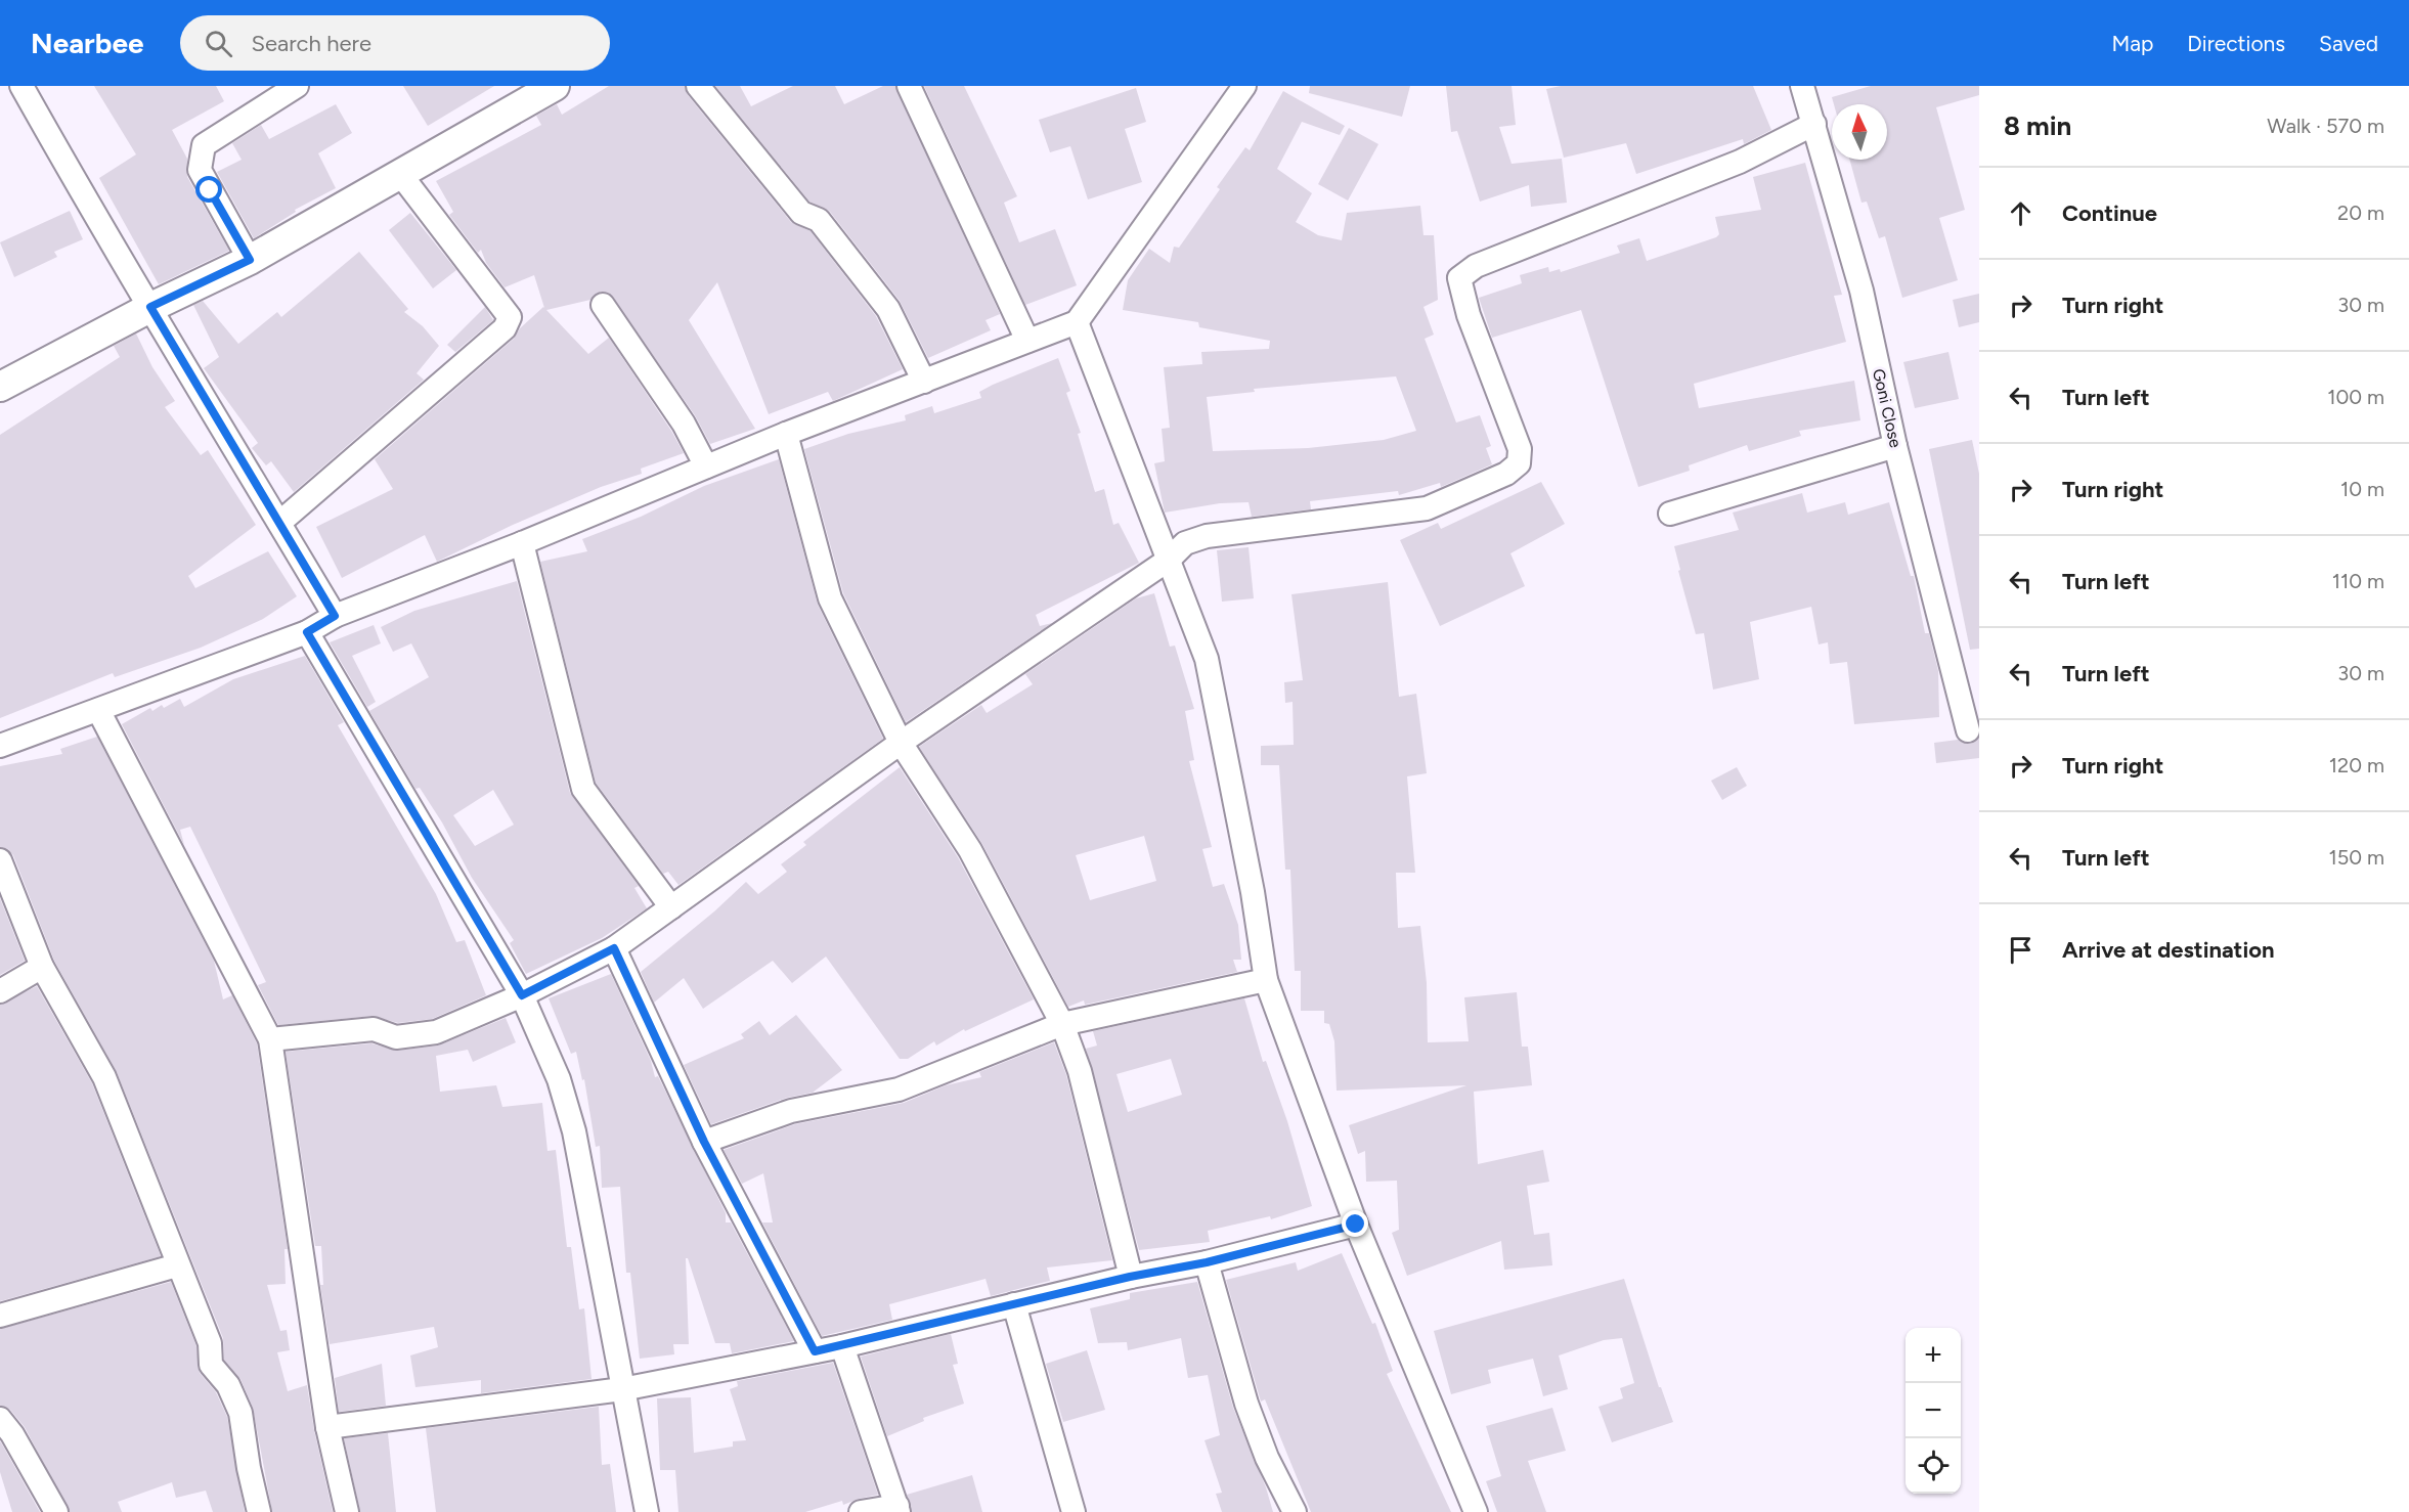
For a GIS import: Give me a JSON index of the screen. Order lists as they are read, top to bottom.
{
  "streets": {
    "street": ["Goni Close"]
  },
  "north": "top",
  "page": {
    "header": "Nearbee",
    "search": "Search here",
    "nav": ["Map", "Directions", "Saved"],
    "heading": ["8 min", "Walk · 570 m"],
    "list": [
      ["Continue", "20 m"],
      ["Turn right", "30 m"],
      ["Turn left", "100 m"],
      ["Turn right", "10 m"],
      ["Turn left", "110 m"],
      ["Turn left", "30 m"],
      ["Turn right", "120 m"],
      ["Turn left", "150 m"],
      "Arrive at destination"
    ],
    "map_buttons": ["+", "−"]
  }
}
